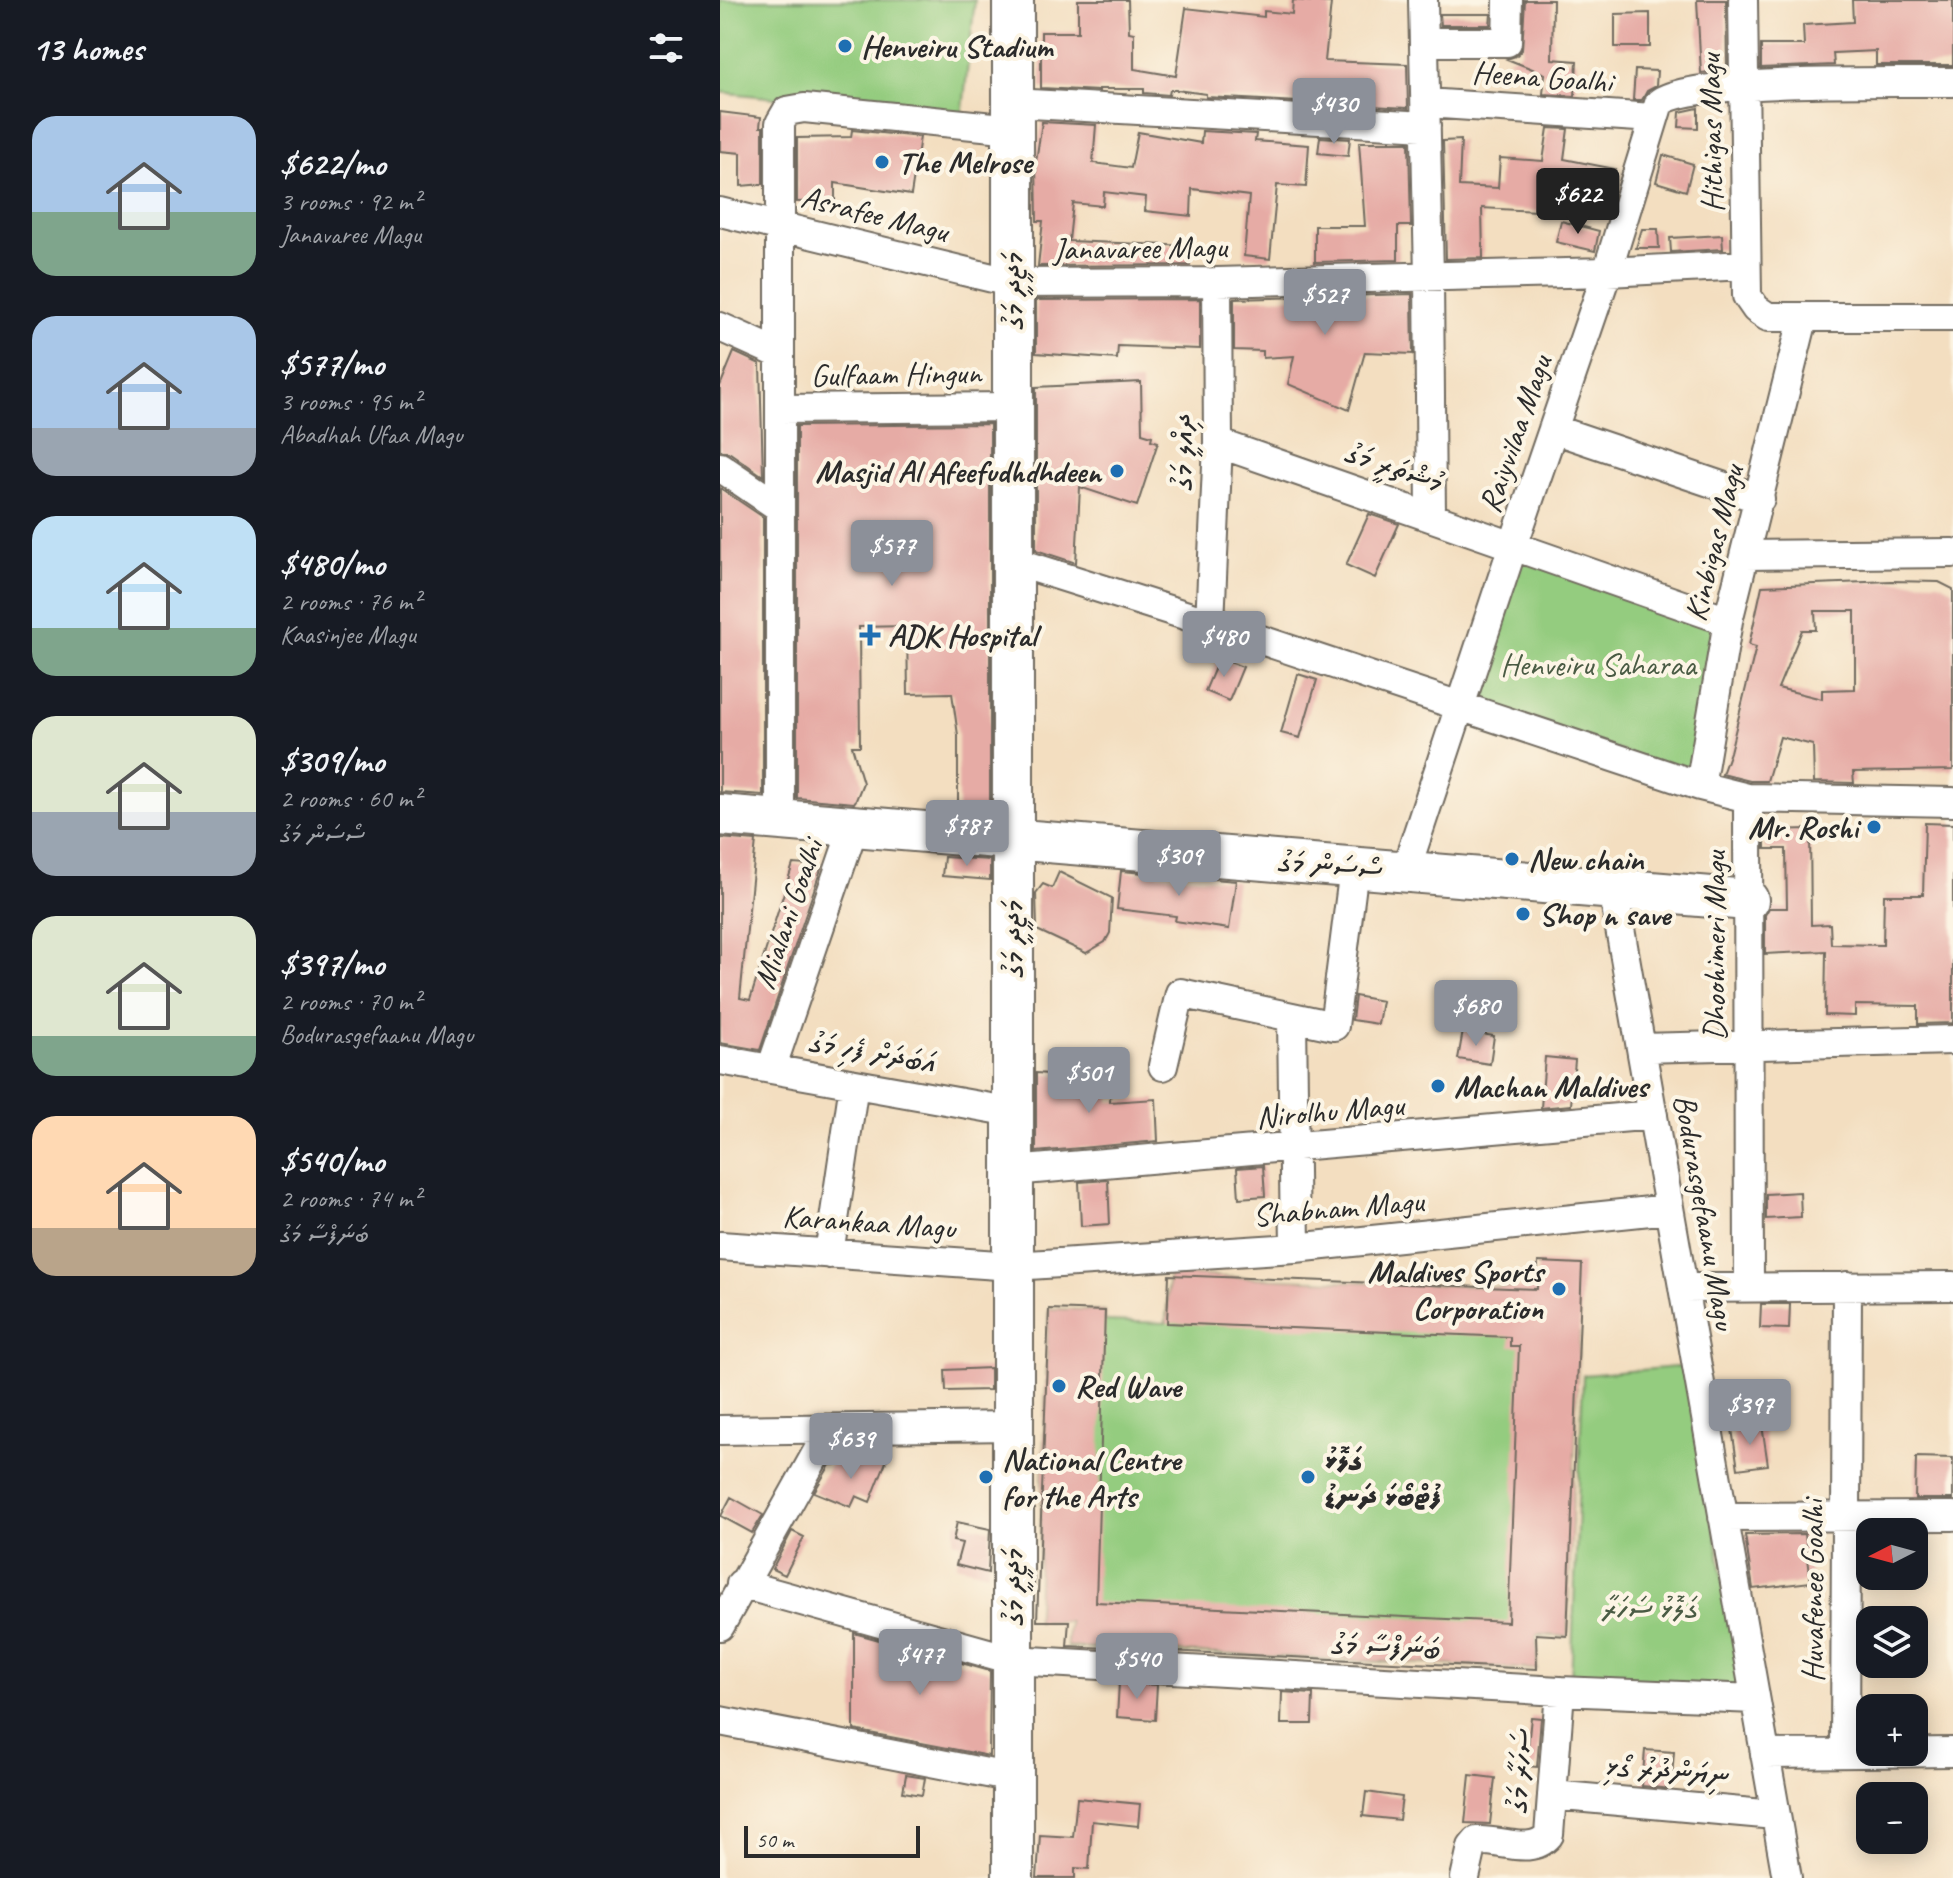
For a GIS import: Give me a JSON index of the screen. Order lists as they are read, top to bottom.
{
  "streets": {
    "street": [
      "Heena Goalhi",
      "Hithigas Magu",
      "Asrafee Magu",
      "Janavaree Magu",
      "މަޖީދީ މަގު",
      "Gulfaam Hingun",
      "Raiyvilaa Magu",
      "ދިއްލީ މަގު",
      "މުޝްތަރީ މަގު",
      "Kinbigas Magu",
      "ސޯސަން މަގު",
      "Mialani Goalhi",
      "Dhoohimeri Magu",
      "އަބަދަށް ފެހި މަގު",
      "Nirolhu Magu",
      "Shabnam Magu",
      "Bodurasgefaanu Magu",
      "Karankaa Magu",
      "Huvafenee Goalhi",
      "ބަނަފްސާ މަގު",
      "ސަހަރާ މަގު",
      "ނިޔަންދުރު ގޯޅި"
    ]
  },
  "crossings": [
    ["Heena Goalhi", "Asrafee Magu"],
    ["Heena Goalhi", "މަޖީދީ މަގު"],
    ["Heena Goalhi", "Raiyvilaa Magu"],
    ["Hithigas Magu", "Janavaree Magu"],
    ["Hithigas Magu", "Kinbigas Magu"],
    ["Asrafee Magu", "Janavaree Magu"],
    ["Asrafee Magu", "މަޖީދީ މަގު"],
    ["Janavaree Magu", "މަޖީދީ މަގު"],
    ["Janavaree Magu", "Raiyvilaa Magu"],
    ["Janavaree Magu", "ދިއްލީ މަގު"],
    ["މަޖީދީ މަގު", "Gulfaam Hingun"],
    ["މަޖީދީ މަގު", "ސޯސަން މަގު"],
    ["މަޖީދީ މަގު", "އަބަދަށް ފެހި މަގު"],
    ["މަޖީދީ މަގު", "Nirolhu Magu"],
    ["މަޖީދީ މަގު", "Shabnam Magu"],
    ["މަޖީދީ މަގު", "Karankaa Magu"],
    ["މަޖީދީ މަގު", "ބަނަފްސާ މަގު"],
    ["Raiyvilaa Magu", "މުޝްތަރީ މަގު"],
    ["Raiyvilaa Magu", "ސޯސަން މަގު"],
    ["ދިއްލީ މަގު", "މުޝްތަރީ މަގު"],
    ["މުޝްތަރީ މަގު", "Kinbigas Magu"],
    ["ސޯސަން މަގު", "Mialani Goalhi"],
    ["ސޯސަން މަގު", "Dhoohimeri Magu"],
    ["ސޯސަން މަގު", "Bodurasgefaanu Magu"],
    ["Mialani Goalhi", "އަބަދަށް ފެހި މަގު"],
    ["Nirolhu Magu", "Bodurasgefaanu Magu"],
    ["Shabnam Magu", "Bodurasgefaanu Magu"],
    ["Shabnam Magu", "Karankaa Magu"],
    ["Bodurasgefaanu Magu", "ބަނަފްސާ މަގު"],
    ["Bodurasgefaanu Magu", "ނިޔަންދުރު ގޯޅި"],
    ["ބަނަފްސާ މަގު", "ސަހަރާ މަގު"],
    ["ސަހަރާ މަގު", "ނިޔަންދުރު ގޯޅި"]
  ],
  "parks": ["Henveiru Saharaa", "ގަލޮޅު ސަހަރާ"],
  "places": {
    "other": [
      "Henveiru Stadium",
      "The Melrose",
      "Masjid Al Afeefudhdhdeen",
      "Mr. Roshi",
      "New chain",
      "Shop n save",
      "Machan Maldives",
      "Maldives Sports Corporation",
      "Red Wave",
      "National Centre for the Arts",
      "ގަލޮޅު ފުޓްބޯޅަ ދަނޑު"
    ],
    "health": ["ADK Hospital"]
  },
  "scale_bar": "50 m",
  "north": "left",
  "page": {
    "heading": "13 homes",
    "price": [
      "$430",
      "$622",
      "$527",
      "$577",
      "$480",
      "$787",
      "$309",
      "$680",
      "$501",
      "$397",
      "$639",
      "$477",
      "$540"
    ],
    "list": [
      {
        "name": "$622/mo",
        "note": "3 rooms · 92 m² · Janavaree Magu"
      },
      {
        "name": "$577/mo",
        "note": "3 rooms · 95 m² · Abadhah Ufaa Magu"
      },
      {
        "name": "$480/mo",
        "note": "2 rooms · 76 m² · Kaasinjee Magu"
      },
      {
        "name": "$309/mo",
        "note": "2 rooms · 60 m² · ސޯސަން މަގު"
      },
      {
        "name": "$397/mo",
        "note": "2 rooms · 70 m² · Bodurasgefaanu Magu"
      },
      {
        "name": "$540/mo",
        "note": "2 rooms · 74 m² · ބަނަފްސާ މަގު"
      }
    ],
    "map_buttons": ["+", "−"],
    "scale": "50 m"
  }
}
